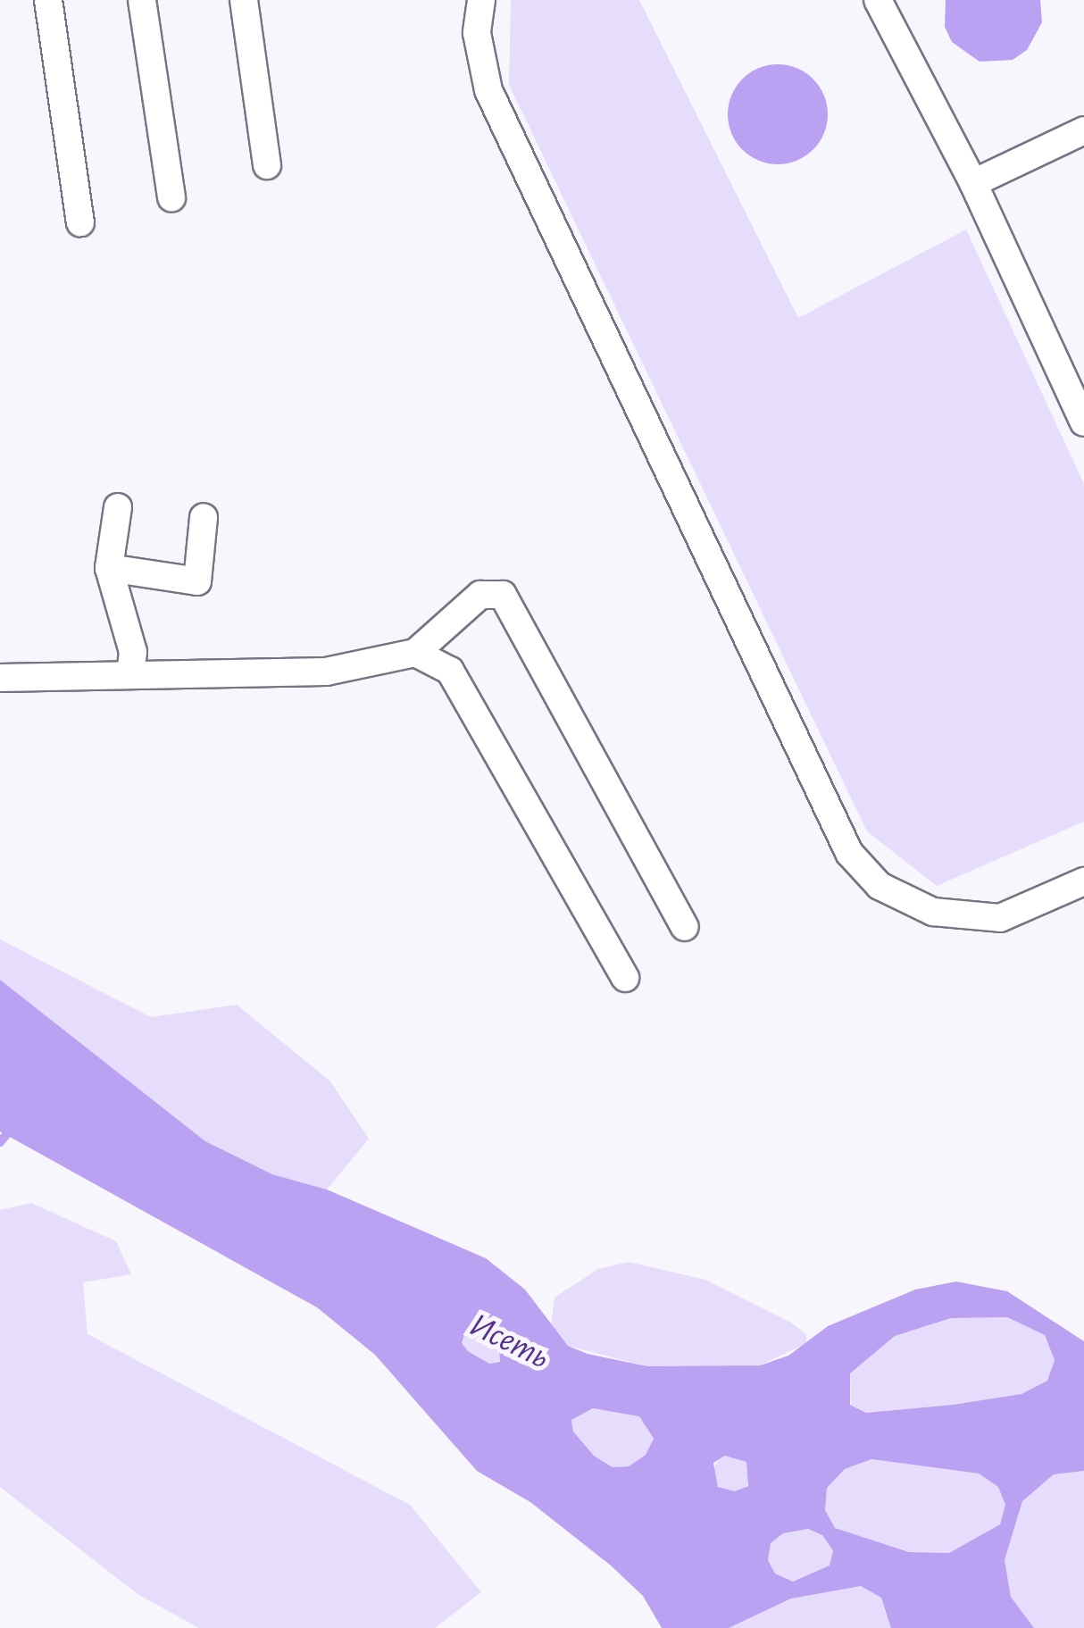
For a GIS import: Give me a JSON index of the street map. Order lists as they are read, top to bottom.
{
  "water": ["Исеть"]
}
